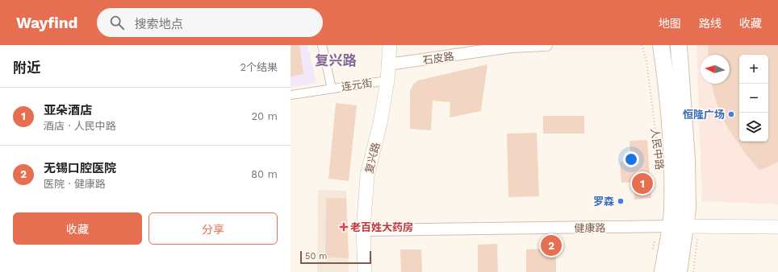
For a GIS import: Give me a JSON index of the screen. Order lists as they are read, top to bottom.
{
  "streets": {
    "main road": ["人民中路"],
    "street": [
      "石皮路",
      "连元街",
      "复兴路",
      "健康路"
    ]
  },
  "crossings": [
    ["石皮路", "复兴路"],
    ["连元街", "复兴路"],
    ["人民中路", "健康路"],
    ["复兴路", "健康路"]
  ],
  "districts": ["复兴路"],
  "places": {
    "other": ["恒隆广场", "罗森"],
    "health": ["老百姓大药房"]
  },
  "scale_bar": "50 m",
  "north": "left",
  "page": {
    "header": "Wayfind",
    "search": "搜索地点",
    "nav": ["地图", "路线", "收藏"],
    "heading": ["附近", "2个结果"],
    "map_buttons": ["+", "−"],
    "list": [
      {
        "mark": "1",
        "name": "亚朵酒店",
        "note": "酒店 · 人民中路",
        "value": "20 m"
      },
      {
        "mark": "2",
        "name": "无锡口腔医院",
        "note": "医院 · 健康路",
        "value": "80 m"
      }
    ],
    "pins": ["1", "2"],
    "buttons": ["收藏", "分享"],
    "scale": "50 m"
  }
}
